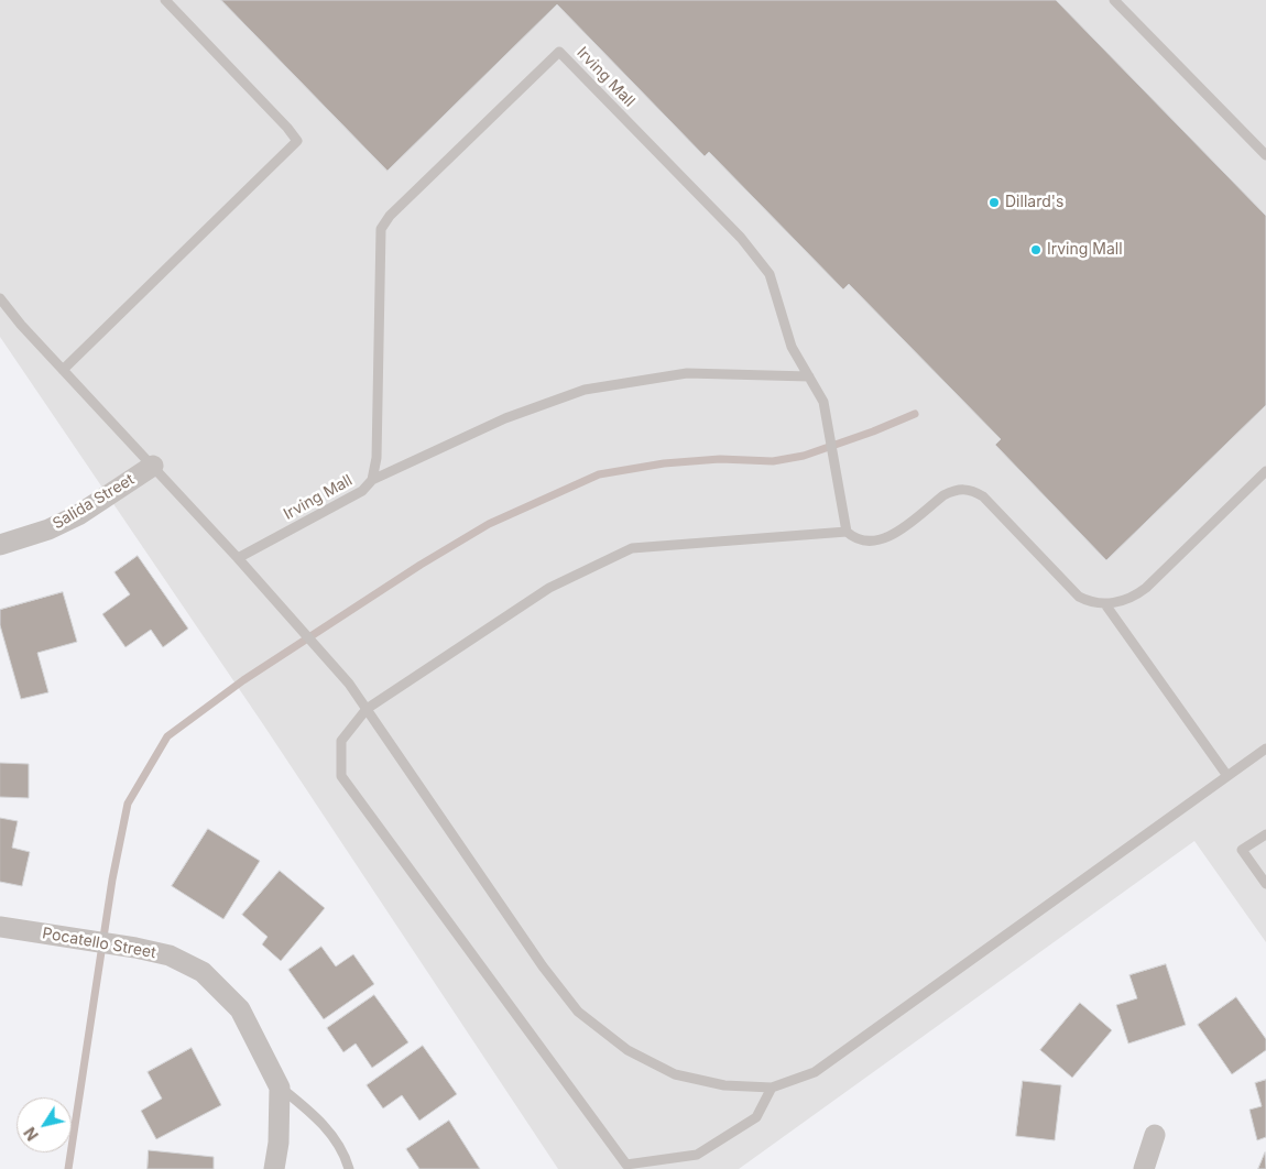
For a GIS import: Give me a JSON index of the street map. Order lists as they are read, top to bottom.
{
  "streets": {
    "street": ["Salida Street", "Pocatello Street"],
    "lane": ["Irving Mall"]
  },
  "places": ["Dillard's", "Irving Mall"],
  "north": "bottom left"
}
